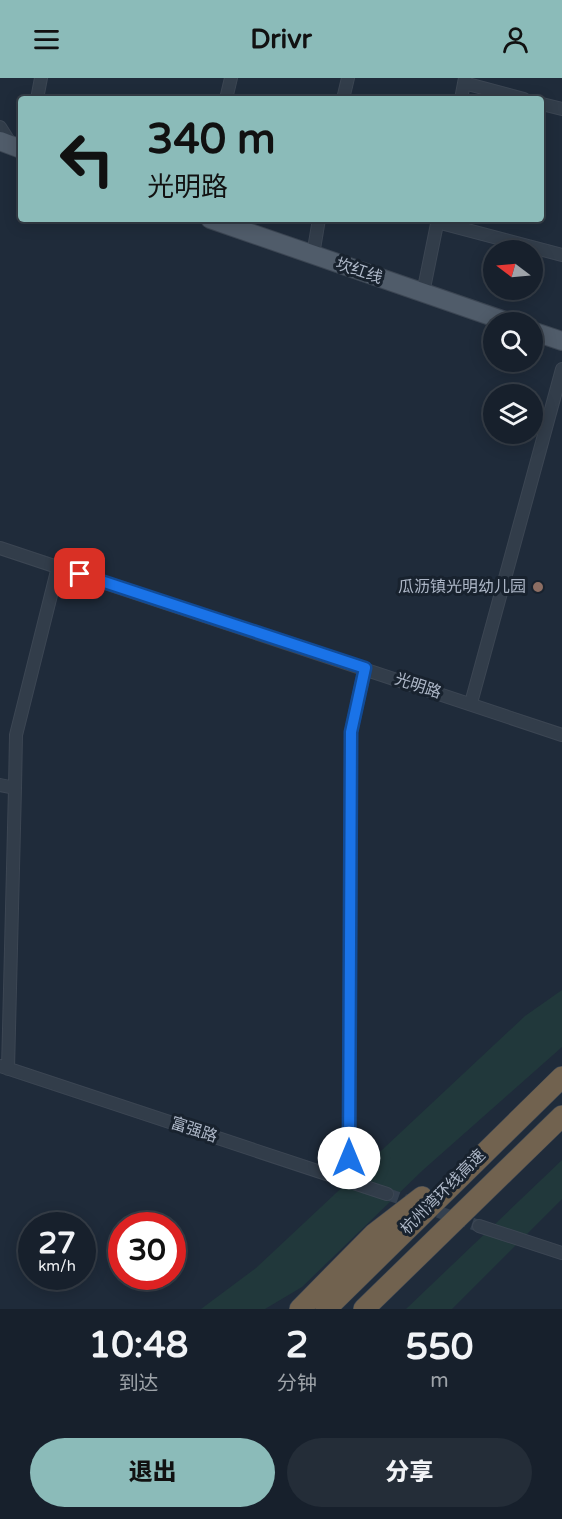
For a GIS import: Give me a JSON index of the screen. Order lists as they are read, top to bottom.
{
  "streets": {
    "highway": ["杭州湾环线高速"],
    "main road": ["坎红线"],
    "street": ["光明路", "富强路"]
  },
  "places": ["瓜沥镇光明幼儿园"],
  "north": "left",
  "page": {
    "header": "Drivr",
    "turn": ["340 m", "光明路"],
    "speed": "27 km/h",
    "limit": "30",
    "eta": [
      "10:48",
      "到达",
      "2",
      "分钟",
      "550",
      "m"
    ],
    "buttons": ["退出", "分享"]
  }
}
